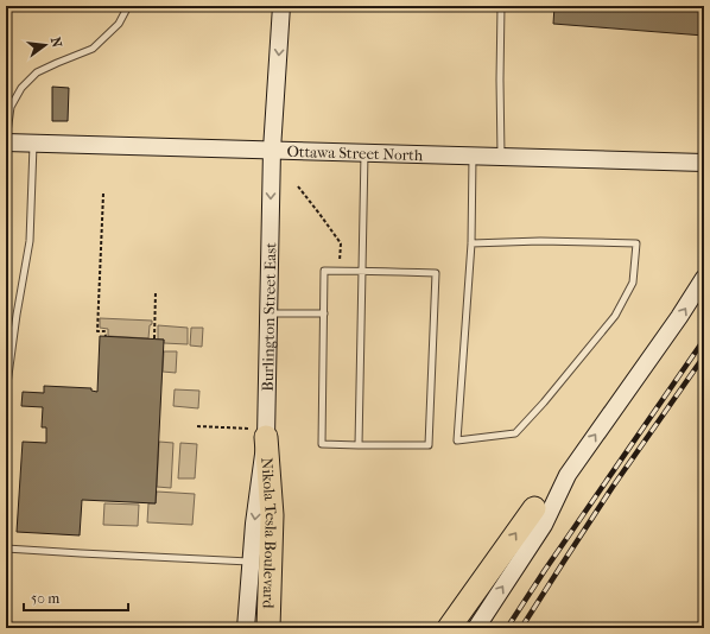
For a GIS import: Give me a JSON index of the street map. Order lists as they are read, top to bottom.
{
  "streets": {
    "highway": ["Nikola Tesla Boulevard"],
    "main road": ["Ottawa Street North", "Burlington Street East"]
  },
  "crossings": [
    ["Ottawa Street North", "Burlington Street East"],
    ["Burlington Street East", "Nikola Tesla Boulevard"]
  ],
  "one_way": ["Burlington Street East"],
  "scale_bar": "50 m",
  "north": "right"
}
